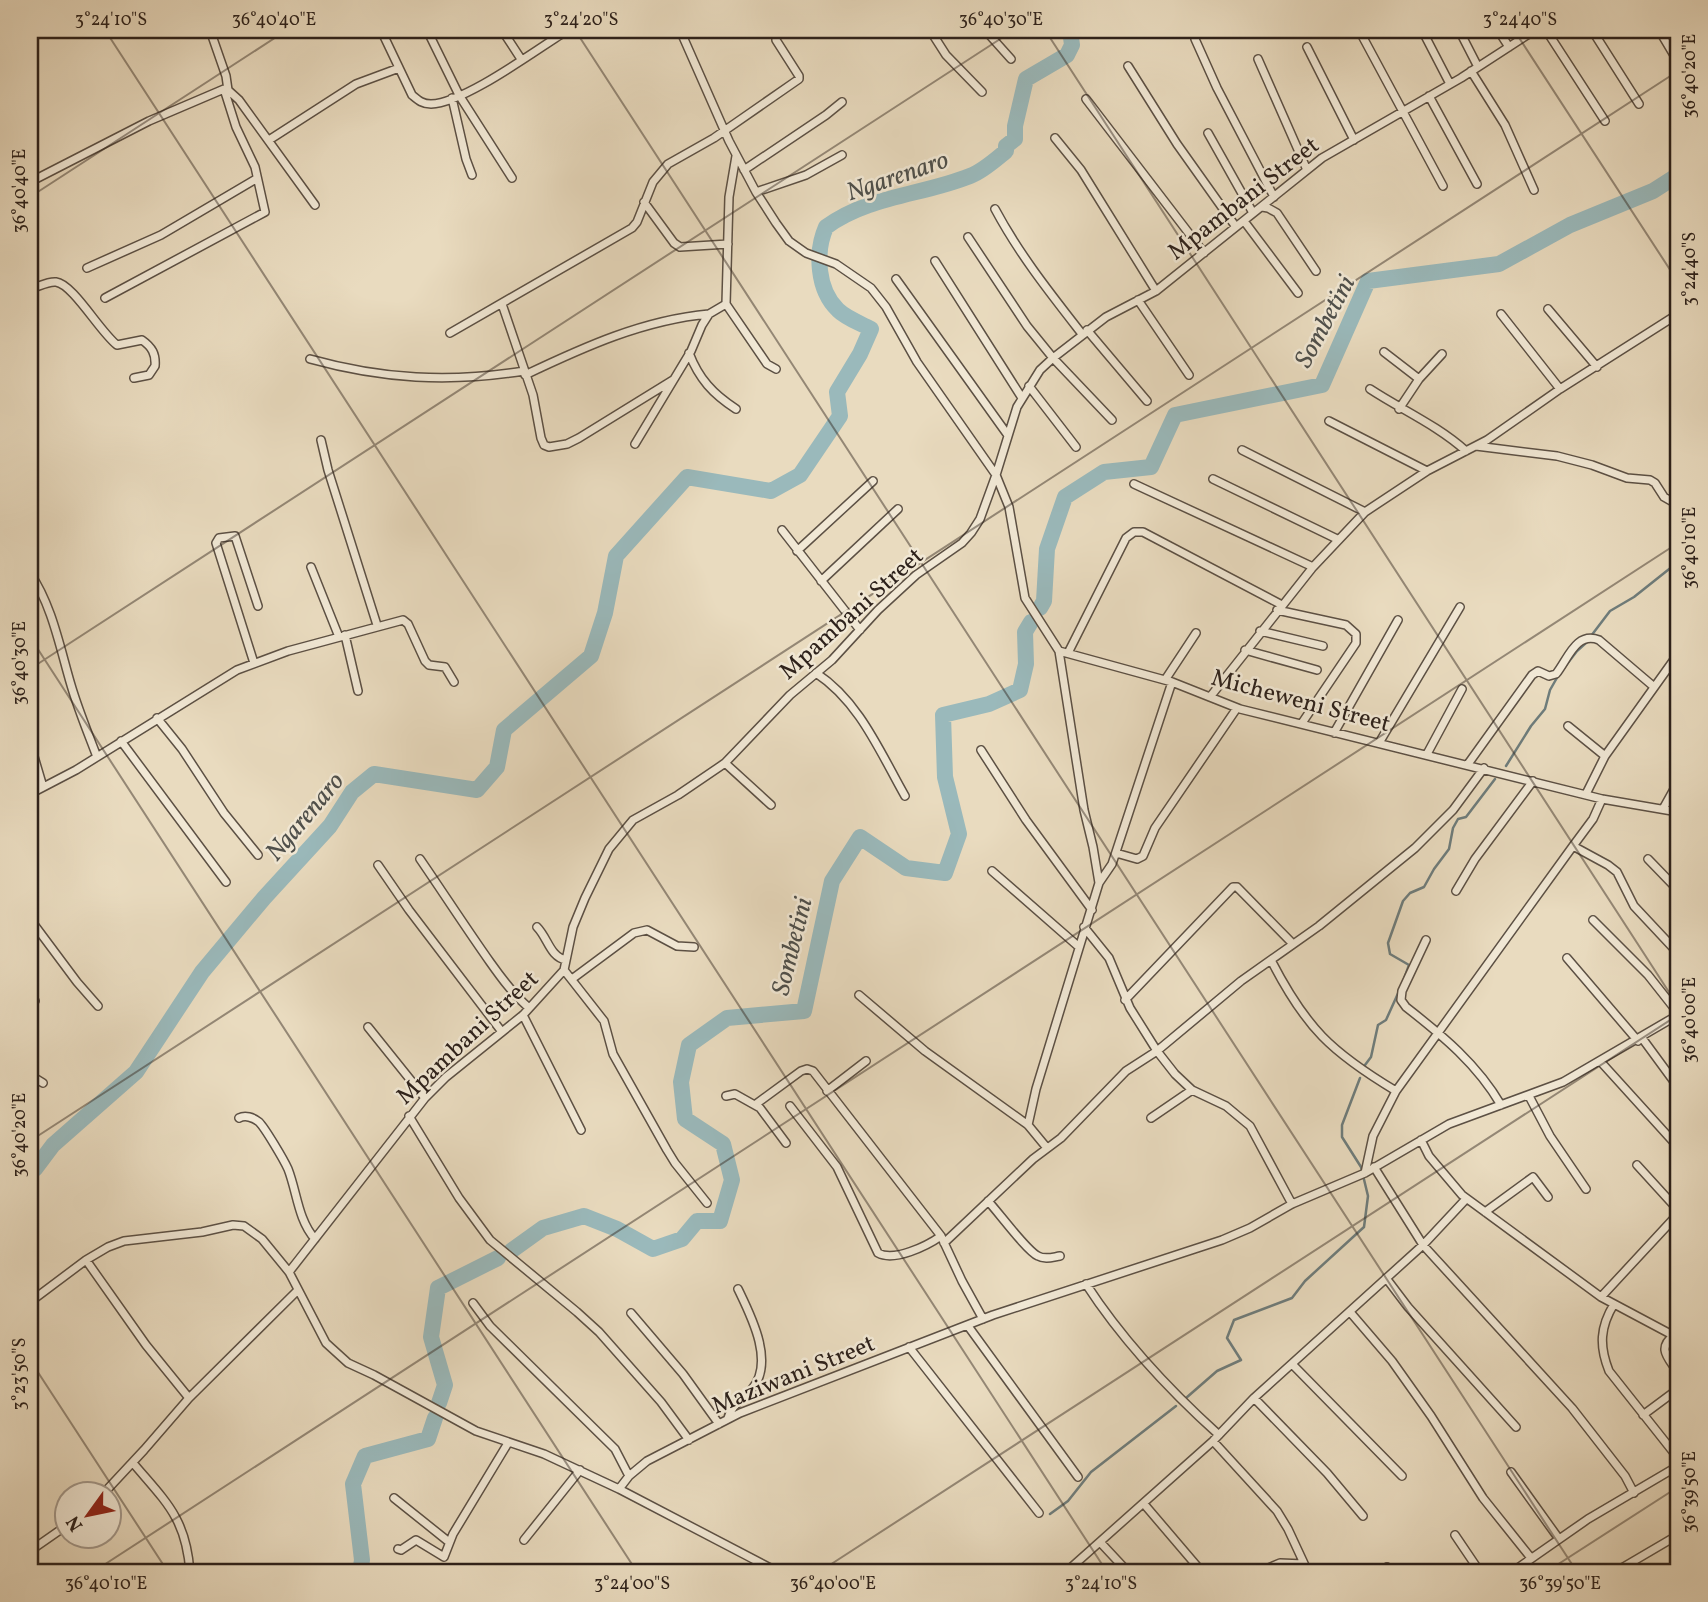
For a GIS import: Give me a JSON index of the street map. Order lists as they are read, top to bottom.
{
  "streets": {
    "street": ["Mpambani Street", "Micheweni Street", "Maziwani Street"]
  },
  "water": ["Ngarenaro", "Sombetini"],
  "north": "bottom left",
  "coordinates": [
    "3°24'10\"S",
    "36°40'40\"E",
    "3°24'20\"S",
    "36°40'30\"E",
    "3°24'40\"S",
    "36°40'20\"E",
    "36°40'10\"E",
    "36°40'00\"E",
    "3°23'50\"S",
    "36°39'50\"E",
    "3°24'00\"S"
  ]
}
